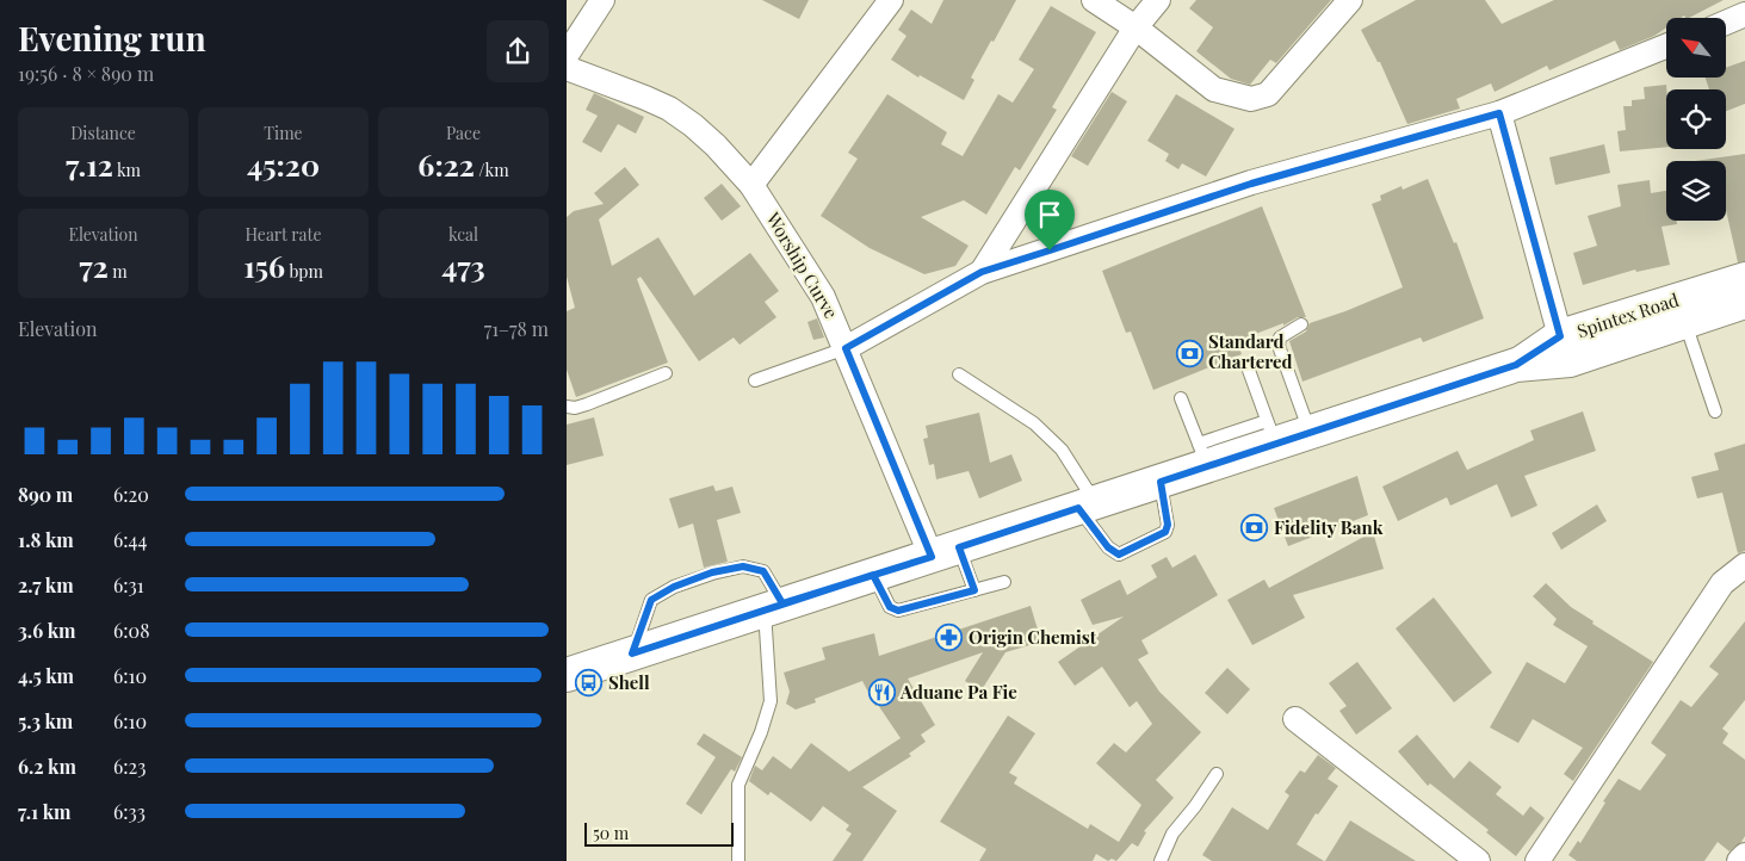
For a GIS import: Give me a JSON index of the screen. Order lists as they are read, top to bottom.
{
  "streets": {
    "main road": ["Spintex Road"],
    "street": ["Worship Curve"]
  },
  "crossings": [
    ["Worship Curve", "Spintex Road"]
  ],
  "places": {
    "bank": ["Standard Chartered", "Fidelity Bank"],
    "pharmacy": ["Origin Chemist"],
    "bus stop": ["Shell"],
    "restaurant": ["Aduane Pa Fie"]
  },
  "scale_bar": "50 m",
  "north": "top left",
  "page": {
    "heading": ["Evening run", "19:56 · 8 × 890 m"],
    "stats": [
      ["Distance", "7.12 km"],
      ["Time", "45:20"],
      ["Pace", "6:22 /km"],
      ["Elevation", "72 m"],
      ["Heart rate", "156 bpm"],
      ["kcal", "473"]
    ],
    "chart": ["Elevation", "71–78 m"],
    "list": [
      {
        "name": "890 m",
        "note": "6:20"
      },
      {
        "name": "1.8 km",
        "note": "6:44"
      },
      {
        "name": "2.7 km",
        "note": "6:31"
      },
      {
        "name": "3.6 km",
        "note": "6:08"
      },
      {
        "name": "4.5 km",
        "note": "6:10"
      },
      {
        "name": "5.3 km",
        "note": "6:10"
      },
      {
        "name": "6.2 km",
        "note": "6:23"
      },
      {
        "name": "7.1 km",
        "note": "6:33"
      }
    ],
    "scale": "50 m"
  }
}
